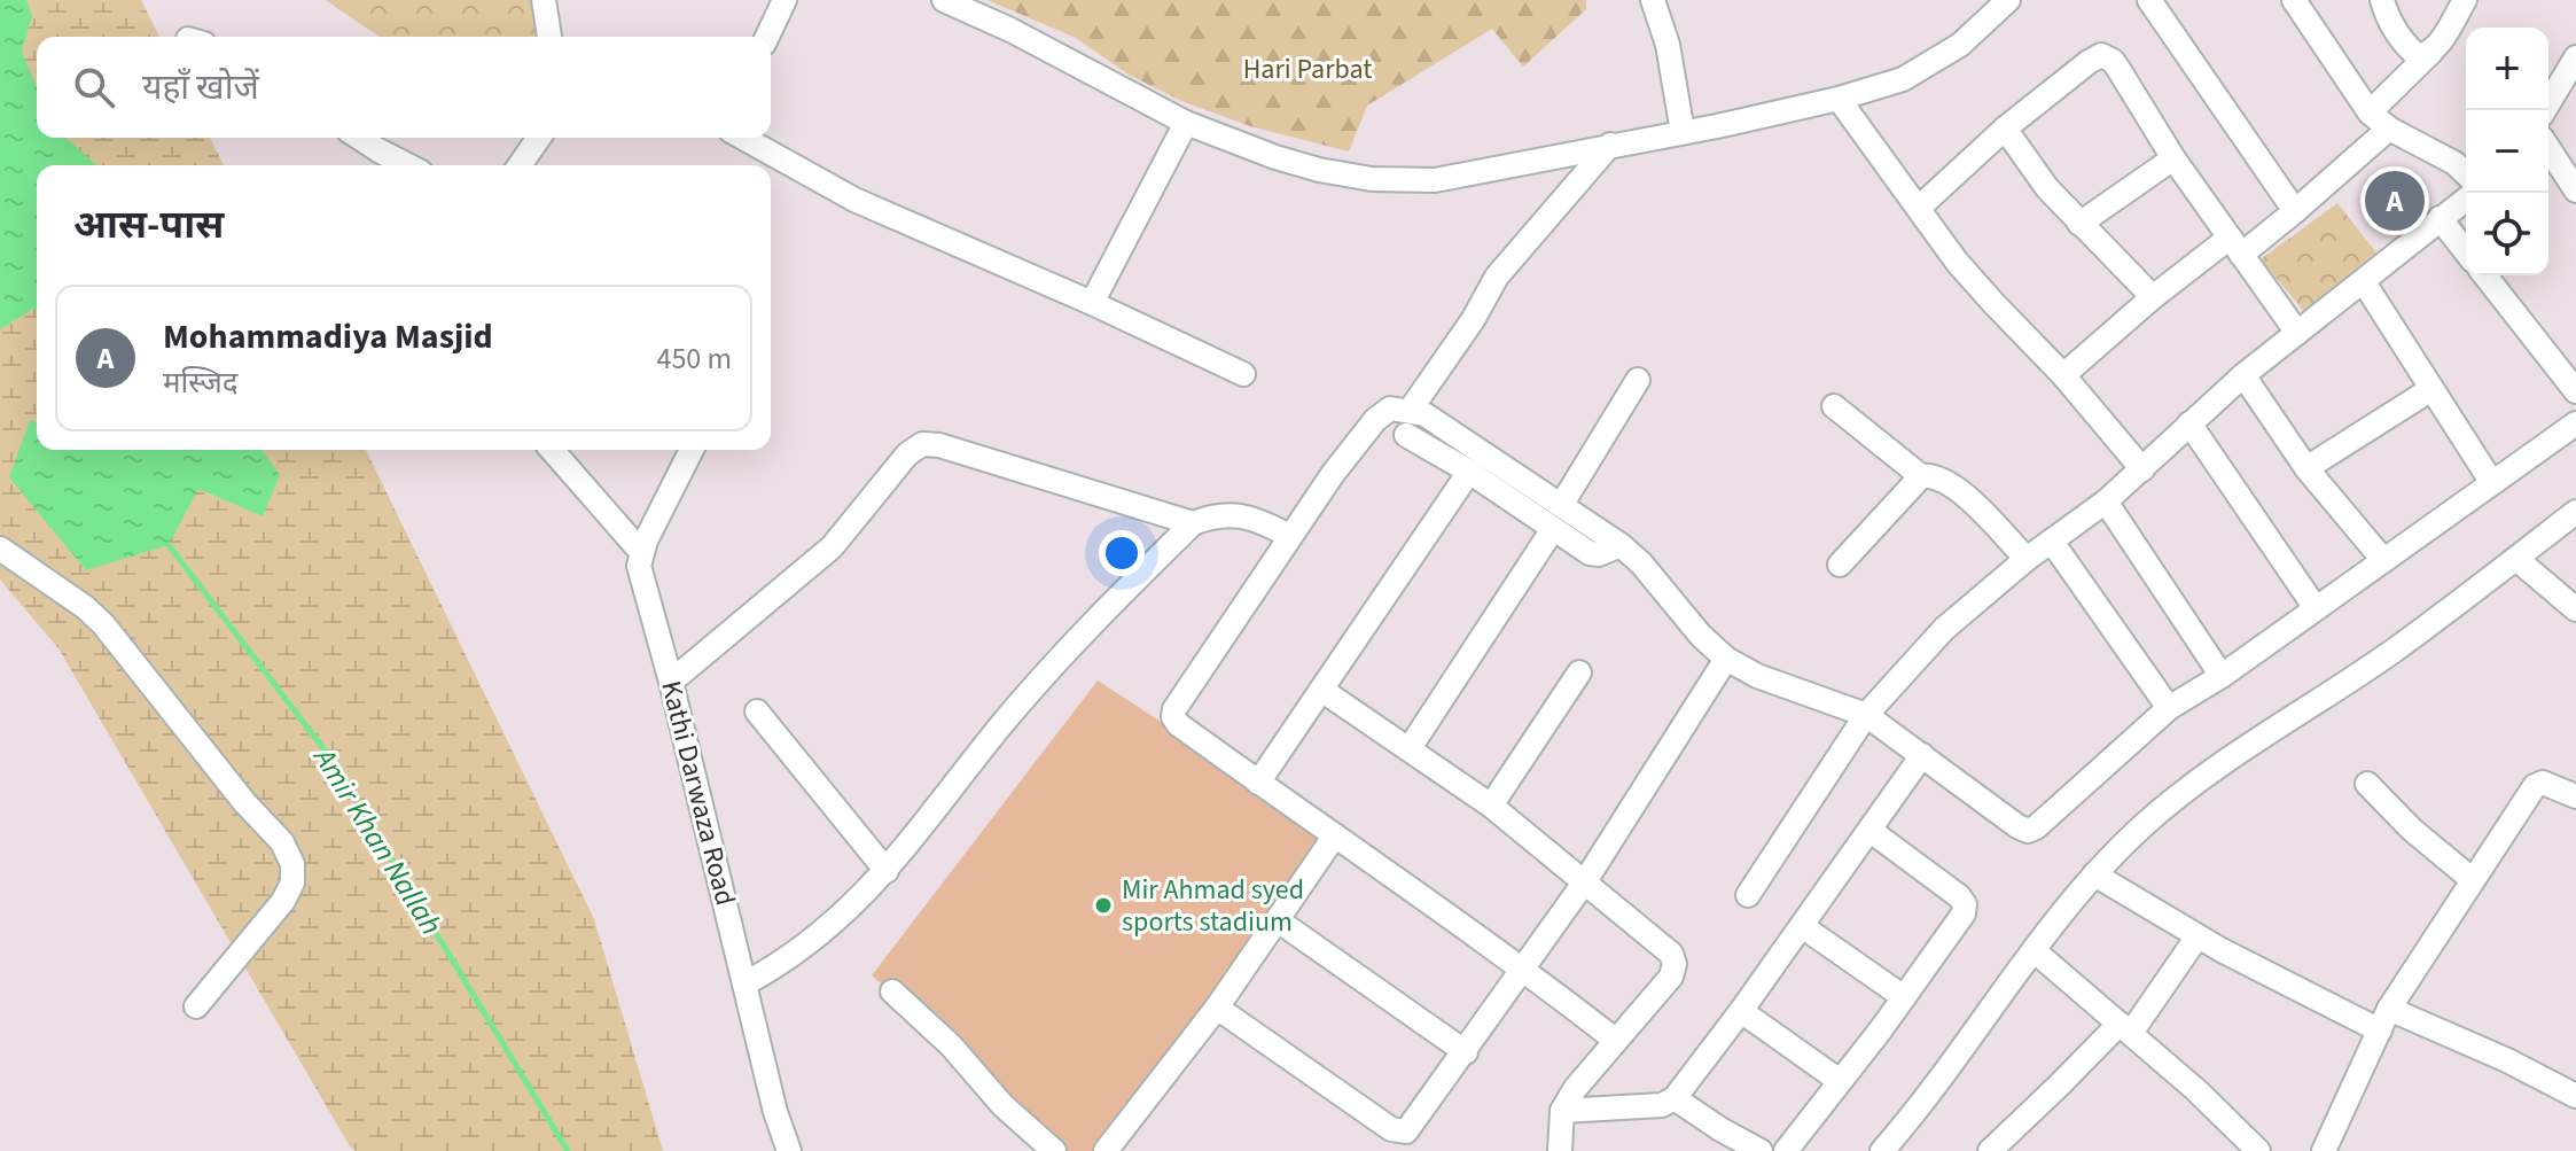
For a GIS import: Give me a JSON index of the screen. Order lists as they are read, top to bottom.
{
  "streets": {
    "street": ["Kathi Darwaza Road"]
  },
  "water": ["Amir Khan Nallah"],
  "parks": ["Hari Parbat"],
  "places": ["Mir Ahmad syed sports stadium"],
  "page": {
    "map_buttons": ["+", "−"],
    "search": "यहाँ खोजें",
    "heading": "आस-पास",
    "pins": "A",
    "list": [
      {
        "mark": "A",
        "name": "Mohammadiya Masjid",
        "note": "मस्जिद",
        "value": "450 m"
      }
    ]
  }
}
